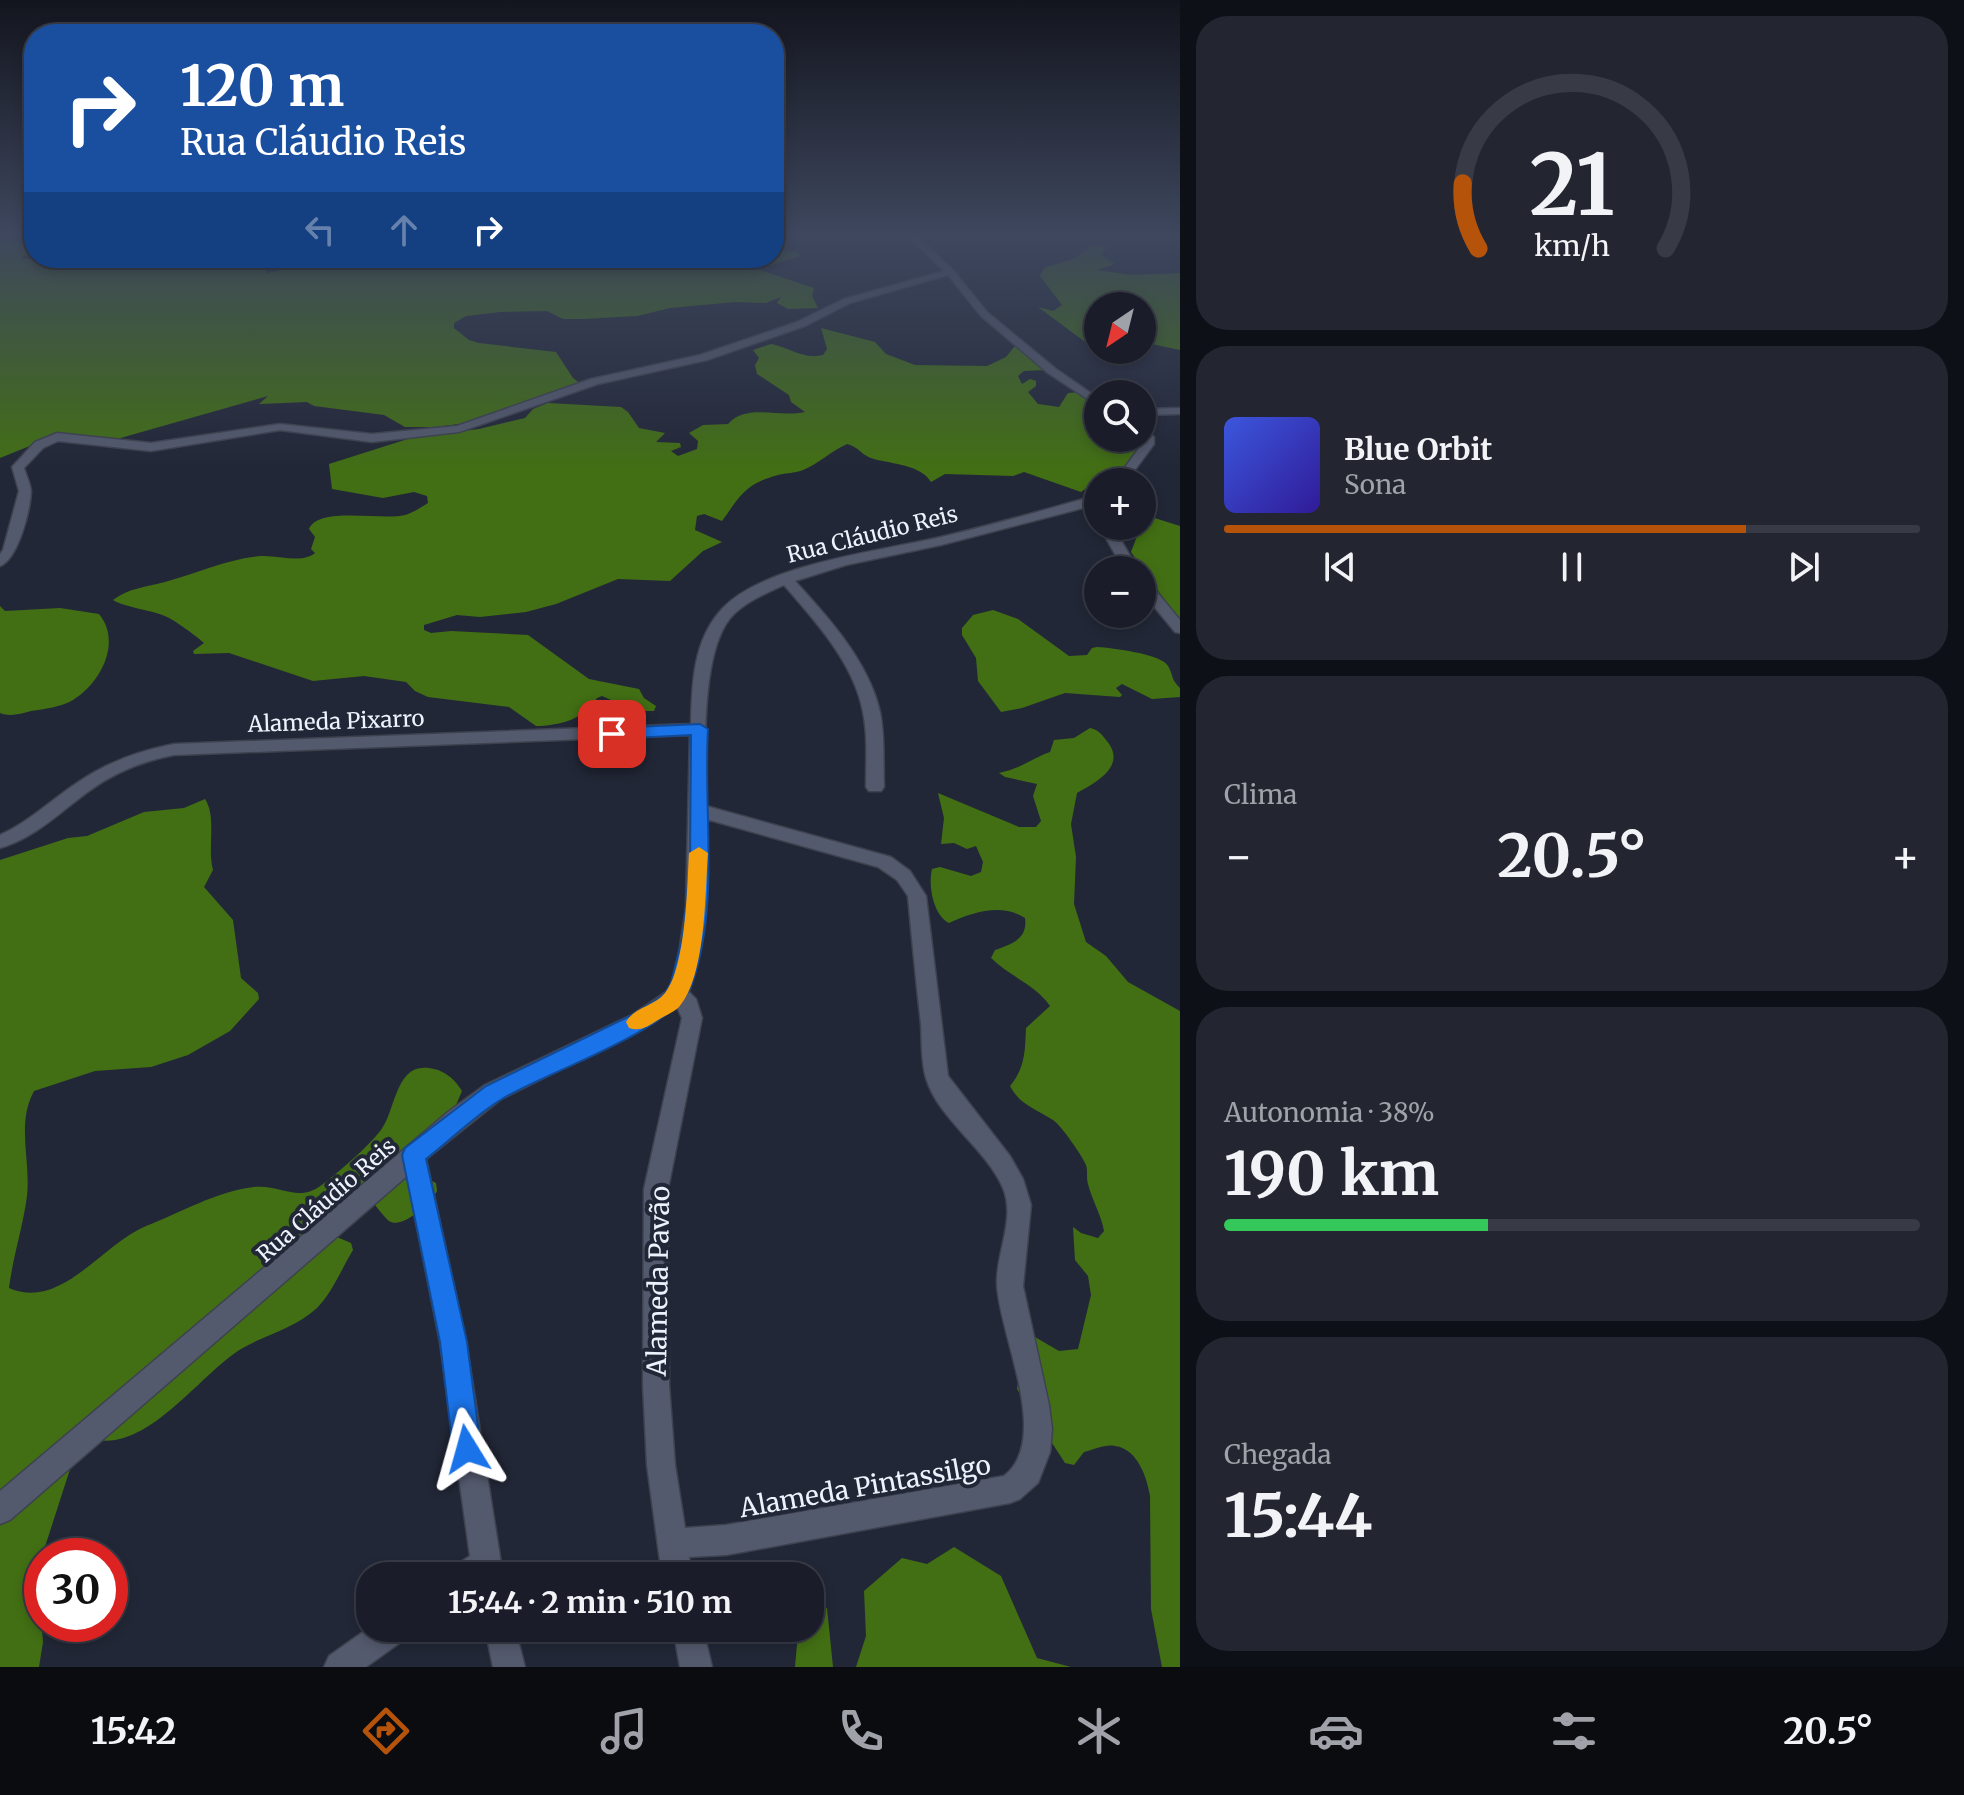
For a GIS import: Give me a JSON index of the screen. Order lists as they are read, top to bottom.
{
  "streets": {
    "street": [
      "Rua Cláudio Reis",
      "Alameda Pixarro",
      "Alameda Pavão",
      "Alameda Pintassilgo"
    ]
  },
  "crossings": [
    ["Rua Cláudio Reis", "Alameda Pixarro"],
    ["Rua Cláudio Reis", "Alameda Pavão"],
    ["Rua Cláudio Reis", "Alameda Pintassilgo"],
    ["Alameda Pavão", "Alameda Pintassilgo"]
  ],
  "north": "bottom left",
  "page": {
    "turn": ["120 m", "Rua Cláudio Reis"],
    "map_buttons": ["+", "−"],
    "song": ["Blue Orbit", "Sona"],
    "tile": [
      "Clima",
      ["Autonomia · 38%", "190 km"],
      ["Chegada", "15:44"]
    ],
    "heat": ["−", "20.5°", "+"],
    "limit": "30",
    "trip": "15:44 · 2 min · 510 m",
    "tabs": ["15:42", "20.5°"],
    "gauge": ["21", "km/h"]
  }
}
